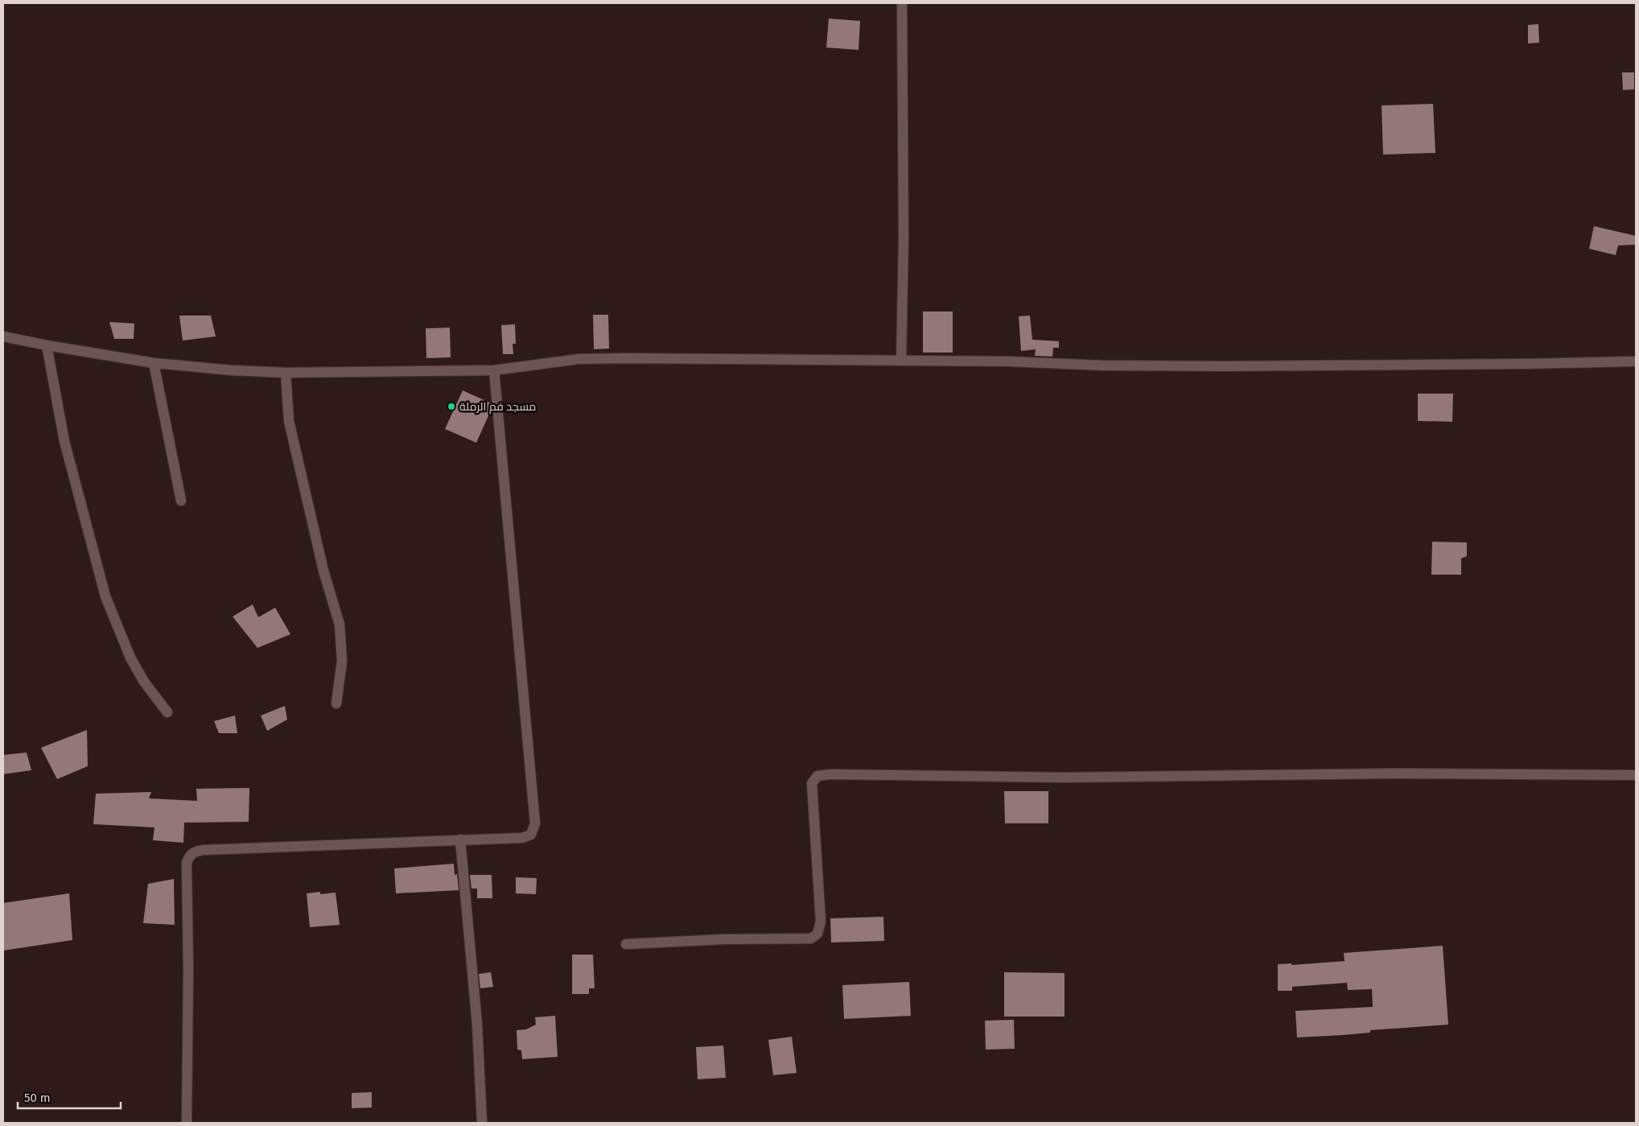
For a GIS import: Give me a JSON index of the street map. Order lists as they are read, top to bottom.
{
  "places": ["مسجد فم الرملة"],
  "scale_bar": "50 m"
}
